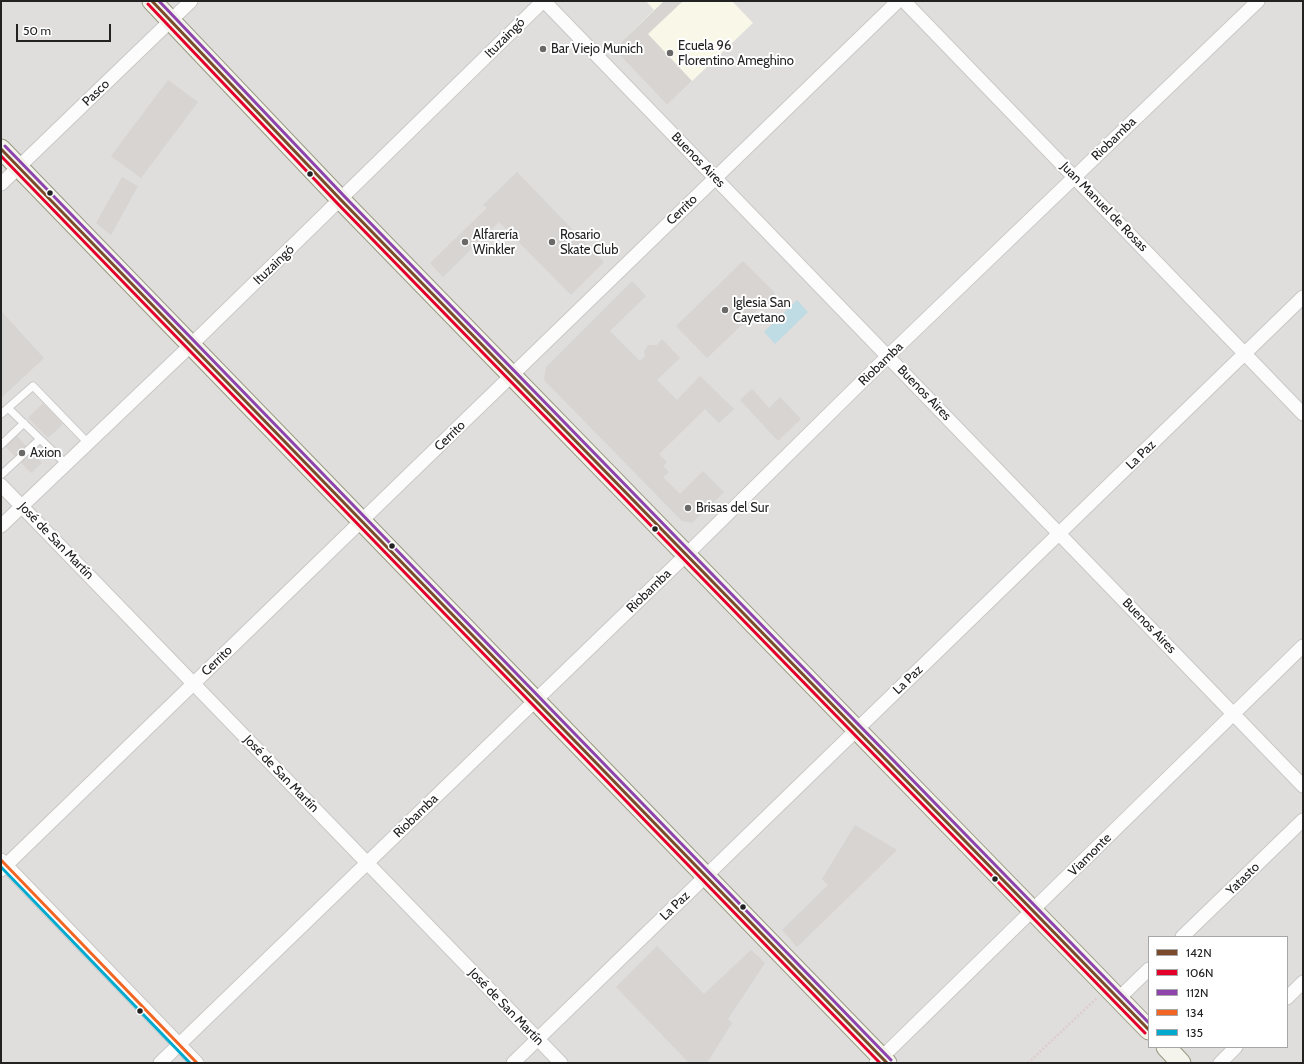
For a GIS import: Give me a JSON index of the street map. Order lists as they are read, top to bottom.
{
  "streets": {
    "street": [
      "Ituzaingó",
      "Pasco",
      "Riobamba",
      "Buenos Aires",
      "Juan Manuel de Rosas",
      "Cerrito",
      "La Paz",
      "José de San Martín",
      "Viamonte",
      "Yatasto"
    ]
  },
  "crossings": [
    ["Ituzaingó", "Buenos Aires"],
    ["Ituzaingó", "José de San Martín"],
    ["Riobamba", "Buenos Aires"],
    ["Riobamba", "Juan Manuel de Rosas"],
    ["Riobamba", "José de San Martín"],
    ["Buenos Aires", "Cerrito"],
    ["Buenos Aires", "La Paz"],
    ["Buenos Aires", "Viamonte"],
    ["Juan Manuel de Rosas", "La Paz"],
    ["Cerrito", "José de San Martín"],
    ["La Paz", "José de San Martín"]
  ],
  "places": [
    "Bar Viejo Munich",
    "Ecuela 96 Florentino Ameghino",
    "Alfarería Winkler",
    "Rosario Skate Club",
    "Iglesia San Cayetano",
    "Axion",
    "Brisas del Sur"
  ],
  "lines": [
    "transit line 142N",
    "transit line 112N",
    "transit line 106N",
    "transit line 134",
    "transit line 135"
  ],
  "legend": [
    "142N",
    "106N",
    "112N",
    "134",
    "135"
  ],
  "scale_bar": "50 m"
}
